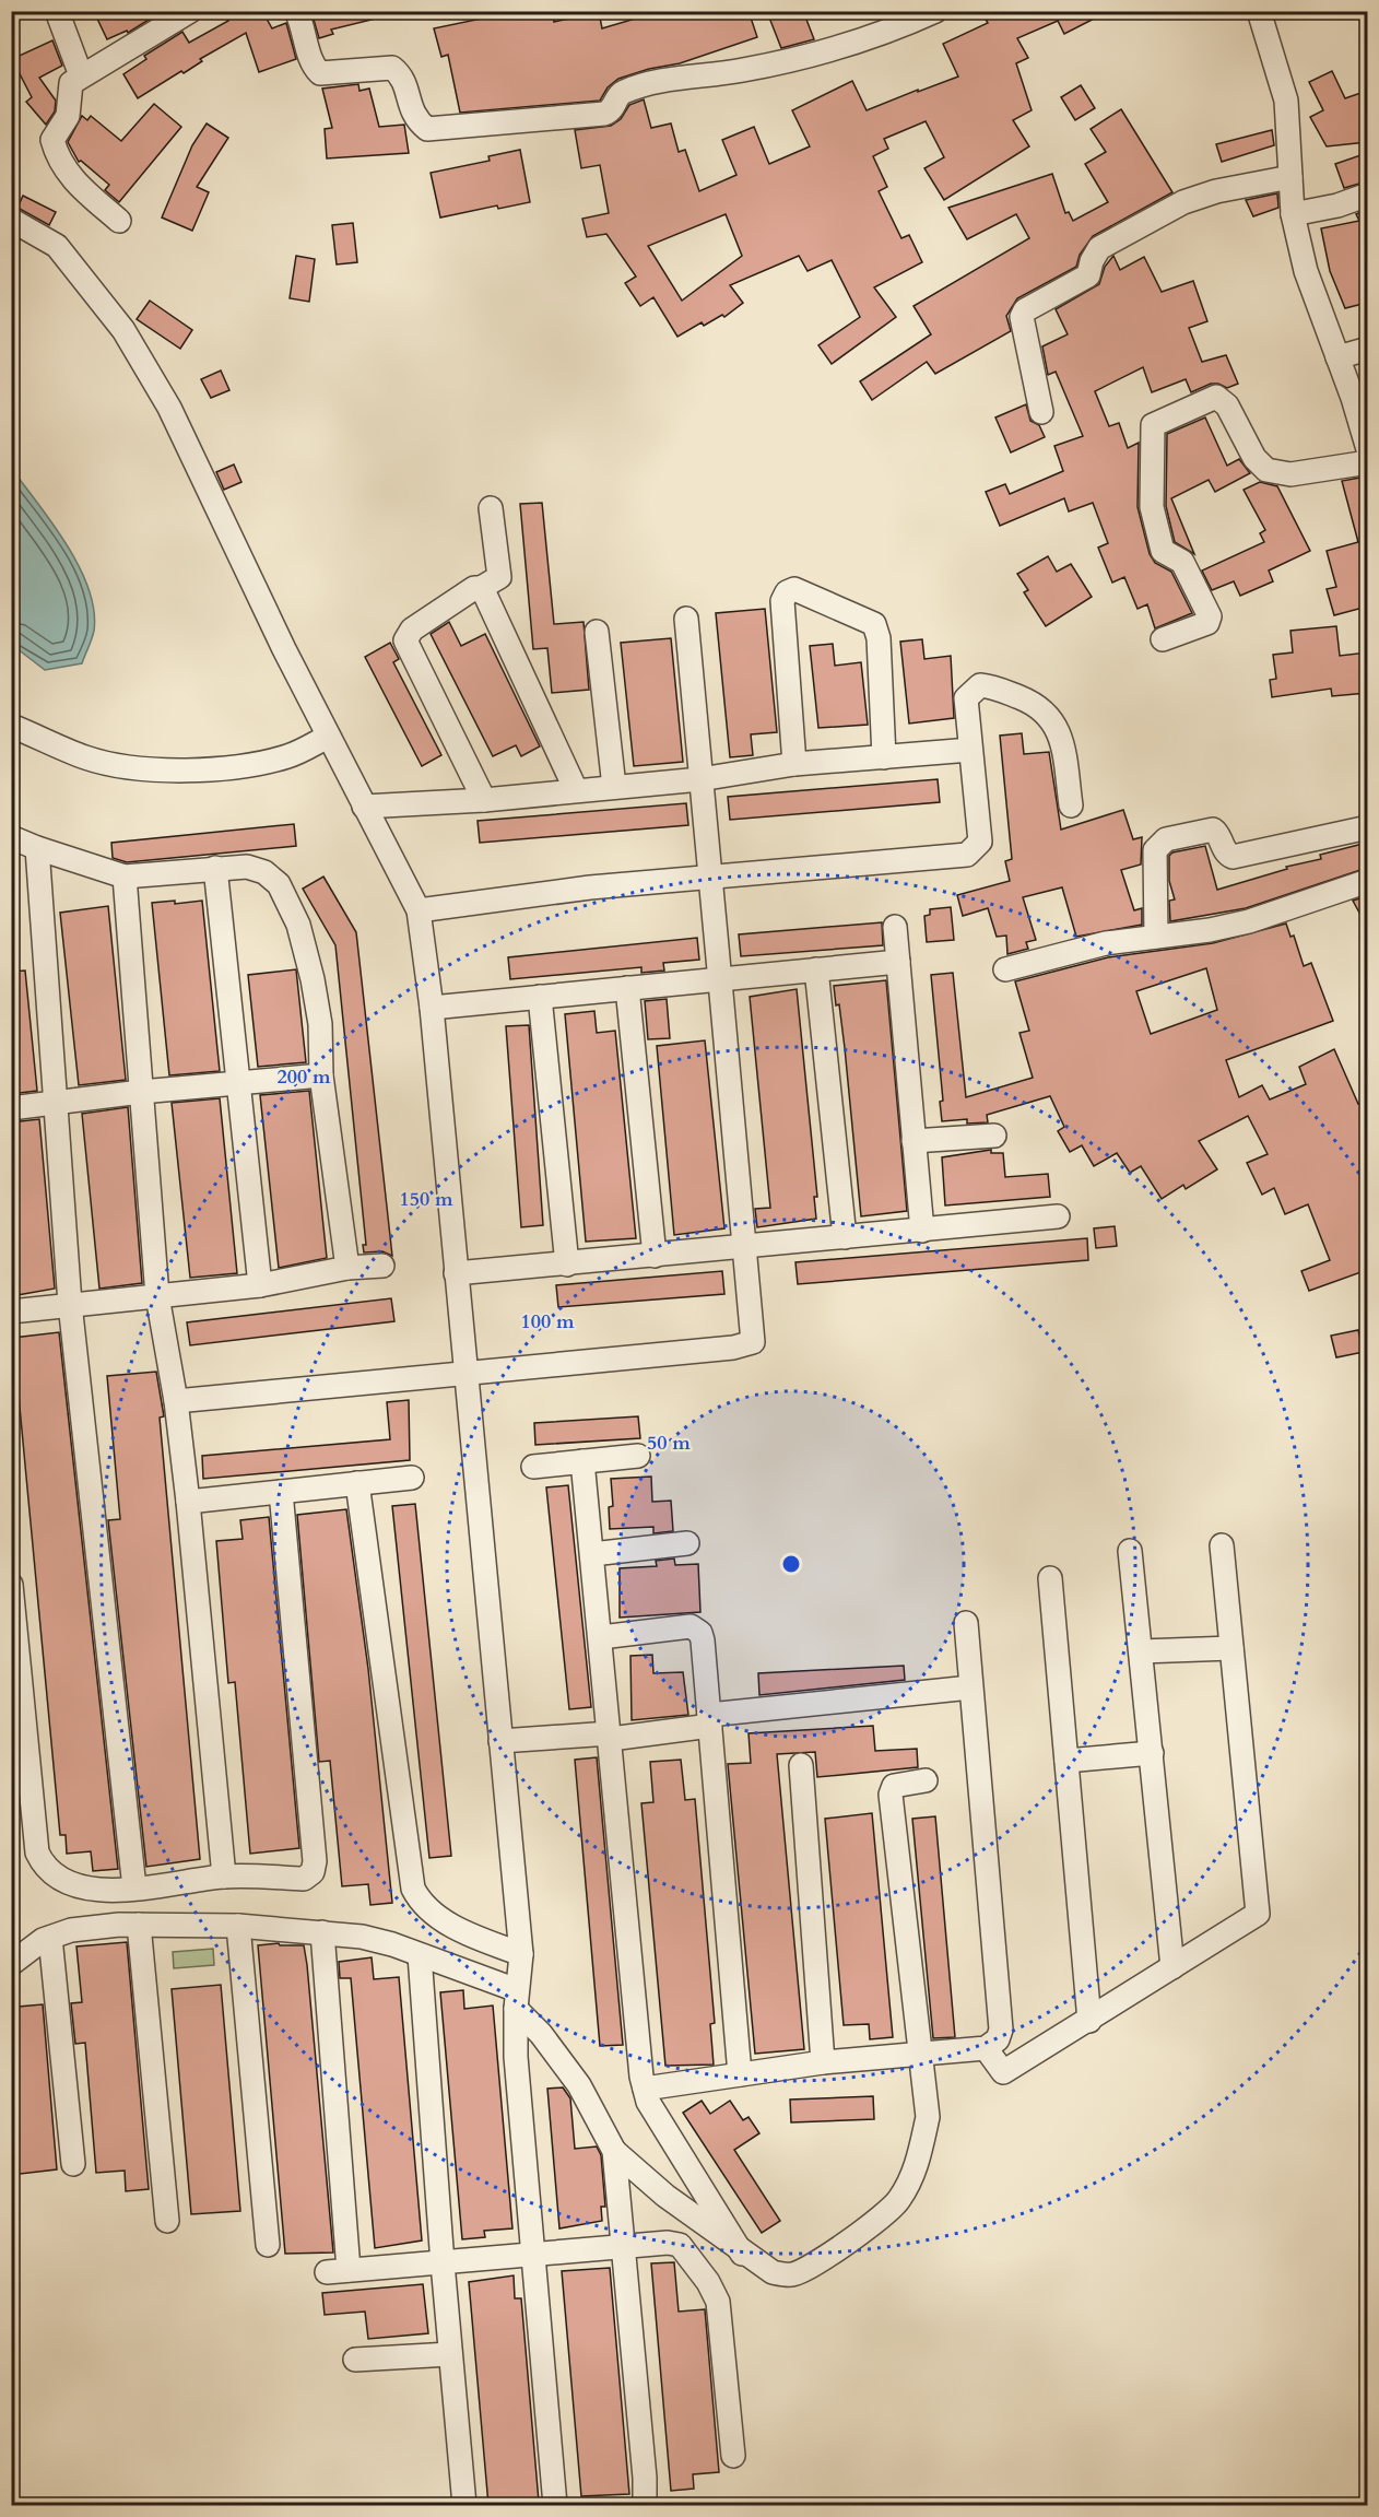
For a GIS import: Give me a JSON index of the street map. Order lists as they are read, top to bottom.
{
  "rings": [
    "200 m",
    "150 m",
    "100 m",
    "50 m"
  ]
}
